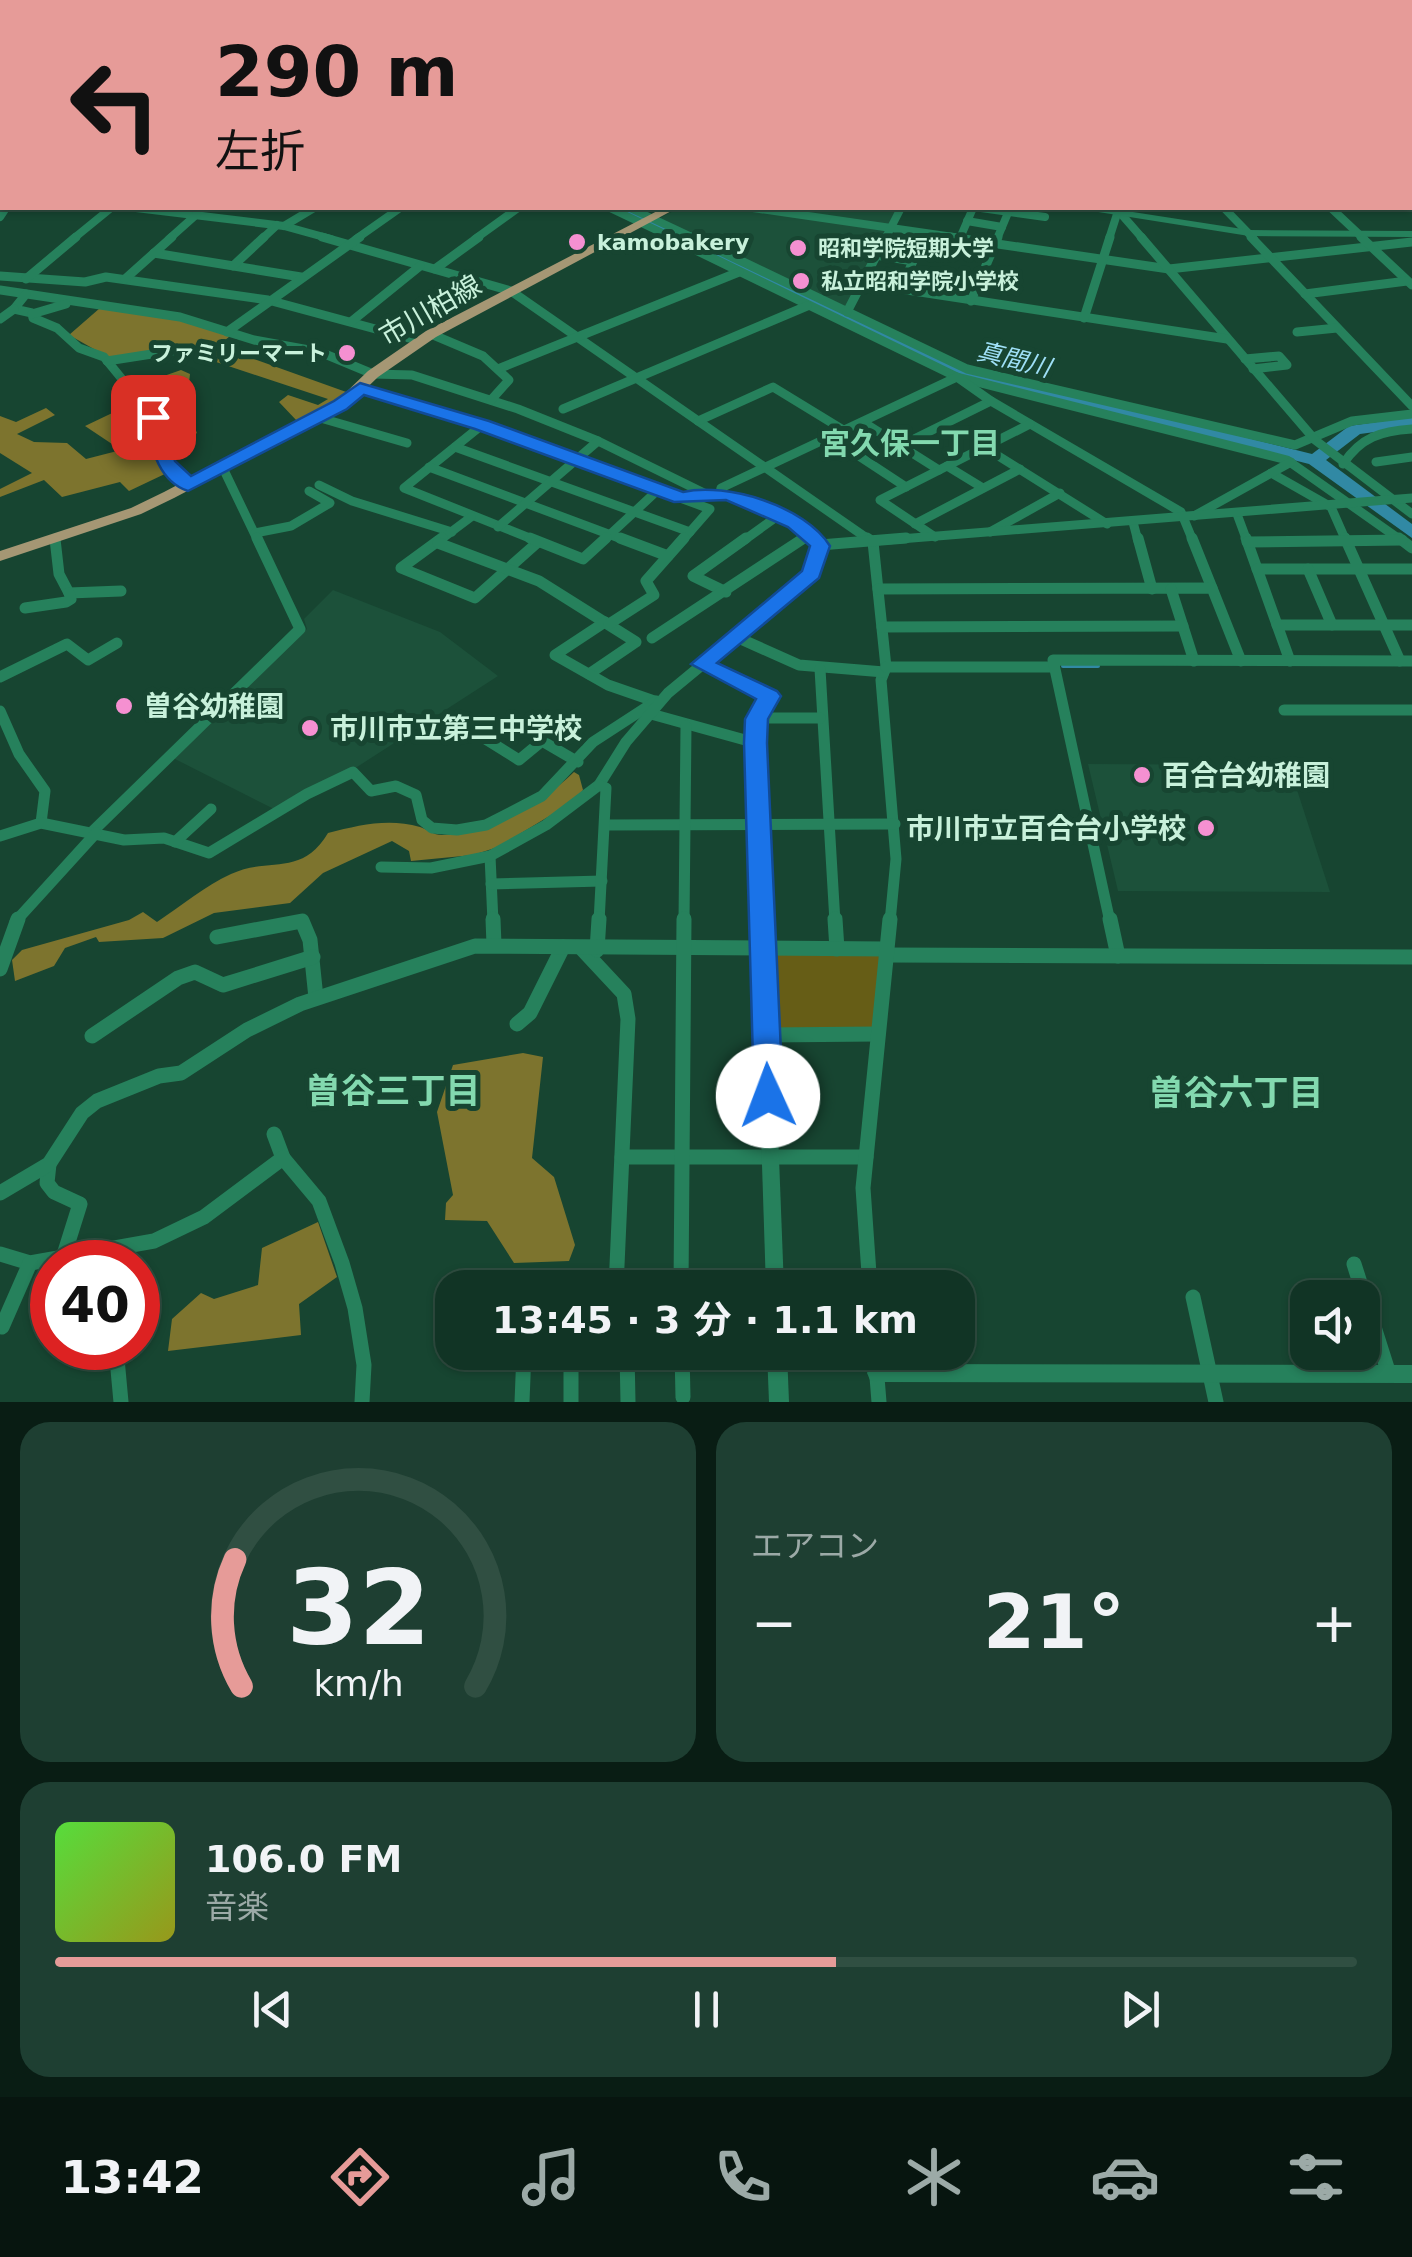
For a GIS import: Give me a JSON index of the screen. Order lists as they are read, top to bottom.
{
  "streets": {
    "main road": ["市川柏線"]
  },
  "districts": ["宮久保一丁目", "曽谷三丁目", "曽谷六丁目"],
  "water": ["真間川"],
  "places": [
    "kamobakery",
    "昭和学院短期大学",
    "私立昭和学院小学校",
    "ファミリーマート",
    "曽谷幼稚園",
    "市川市立第三中学校",
    "百合台幼稚園",
    "市川市立百合台小学校"
  ],
  "page": {
    "turn": ["290 m", "左折"],
    "limit": "40",
    "trip": "13:45 · 3 分 · 1.1 km",
    "tile": "エアコン",
    "heat": ["−", "21°", "+"],
    "song": ["106.0 FM", "音楽"],
    "tabs": "13:42",
    "gauge": ["32", "km/h"]
  }
}
